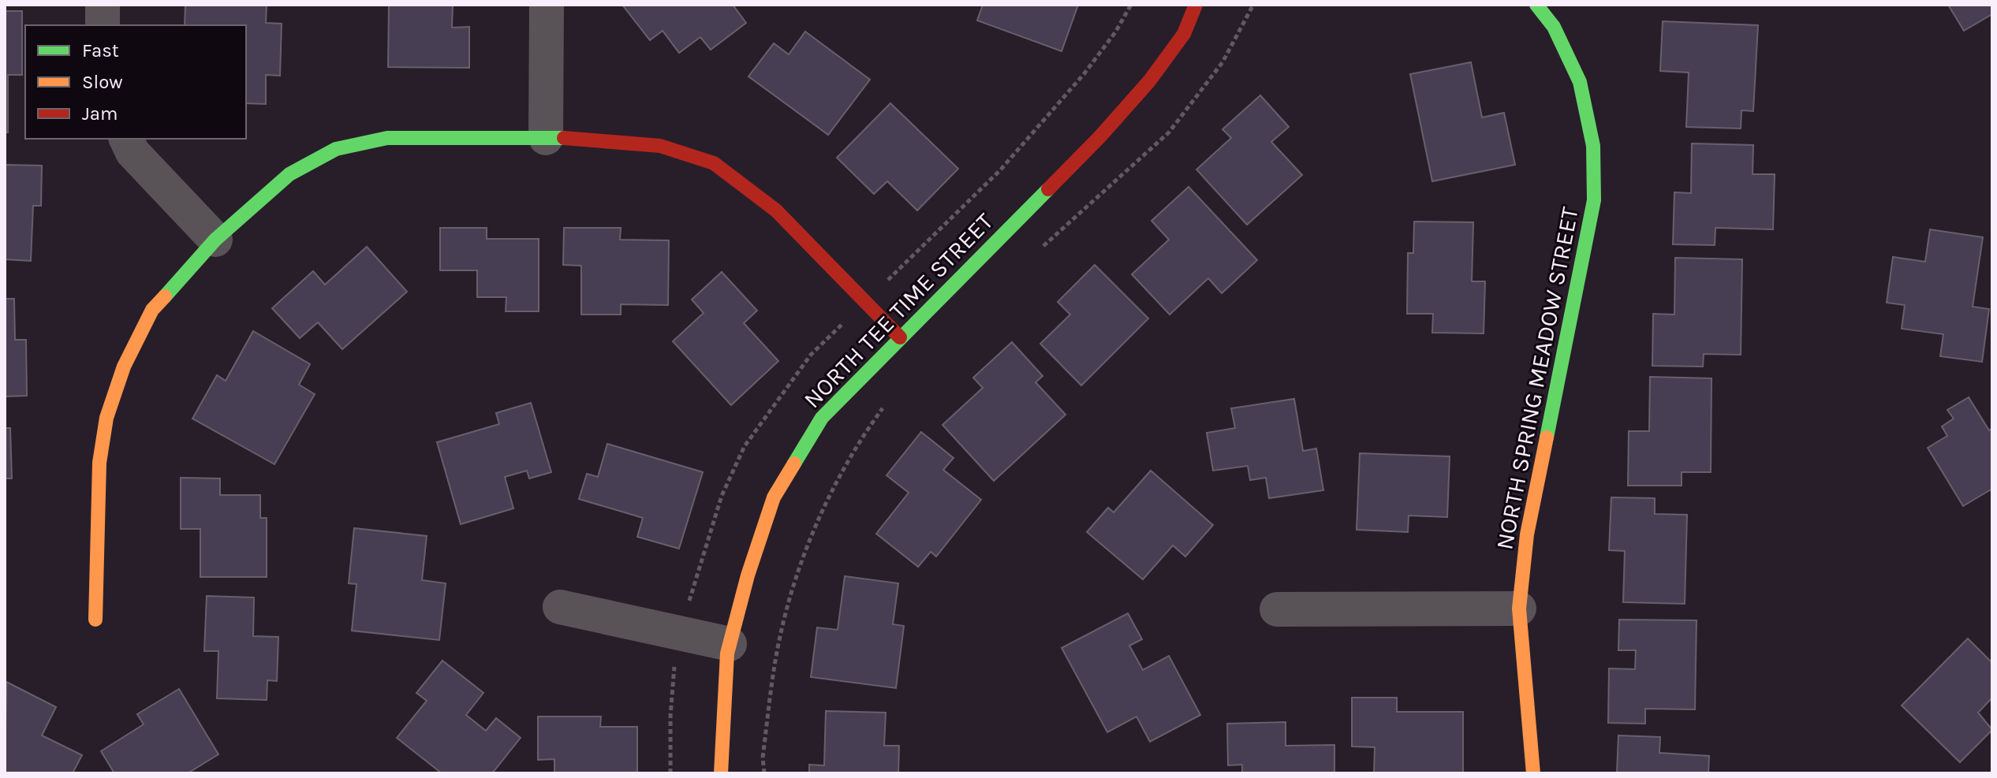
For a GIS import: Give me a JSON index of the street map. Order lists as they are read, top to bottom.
{
  "streets": {
    "street": ["NORTH TEE TIME STREET", "NORTH SPRING MEADOW STREET"]
  },
  "legend": ["Fast", "Slow", "Jam"]
}
